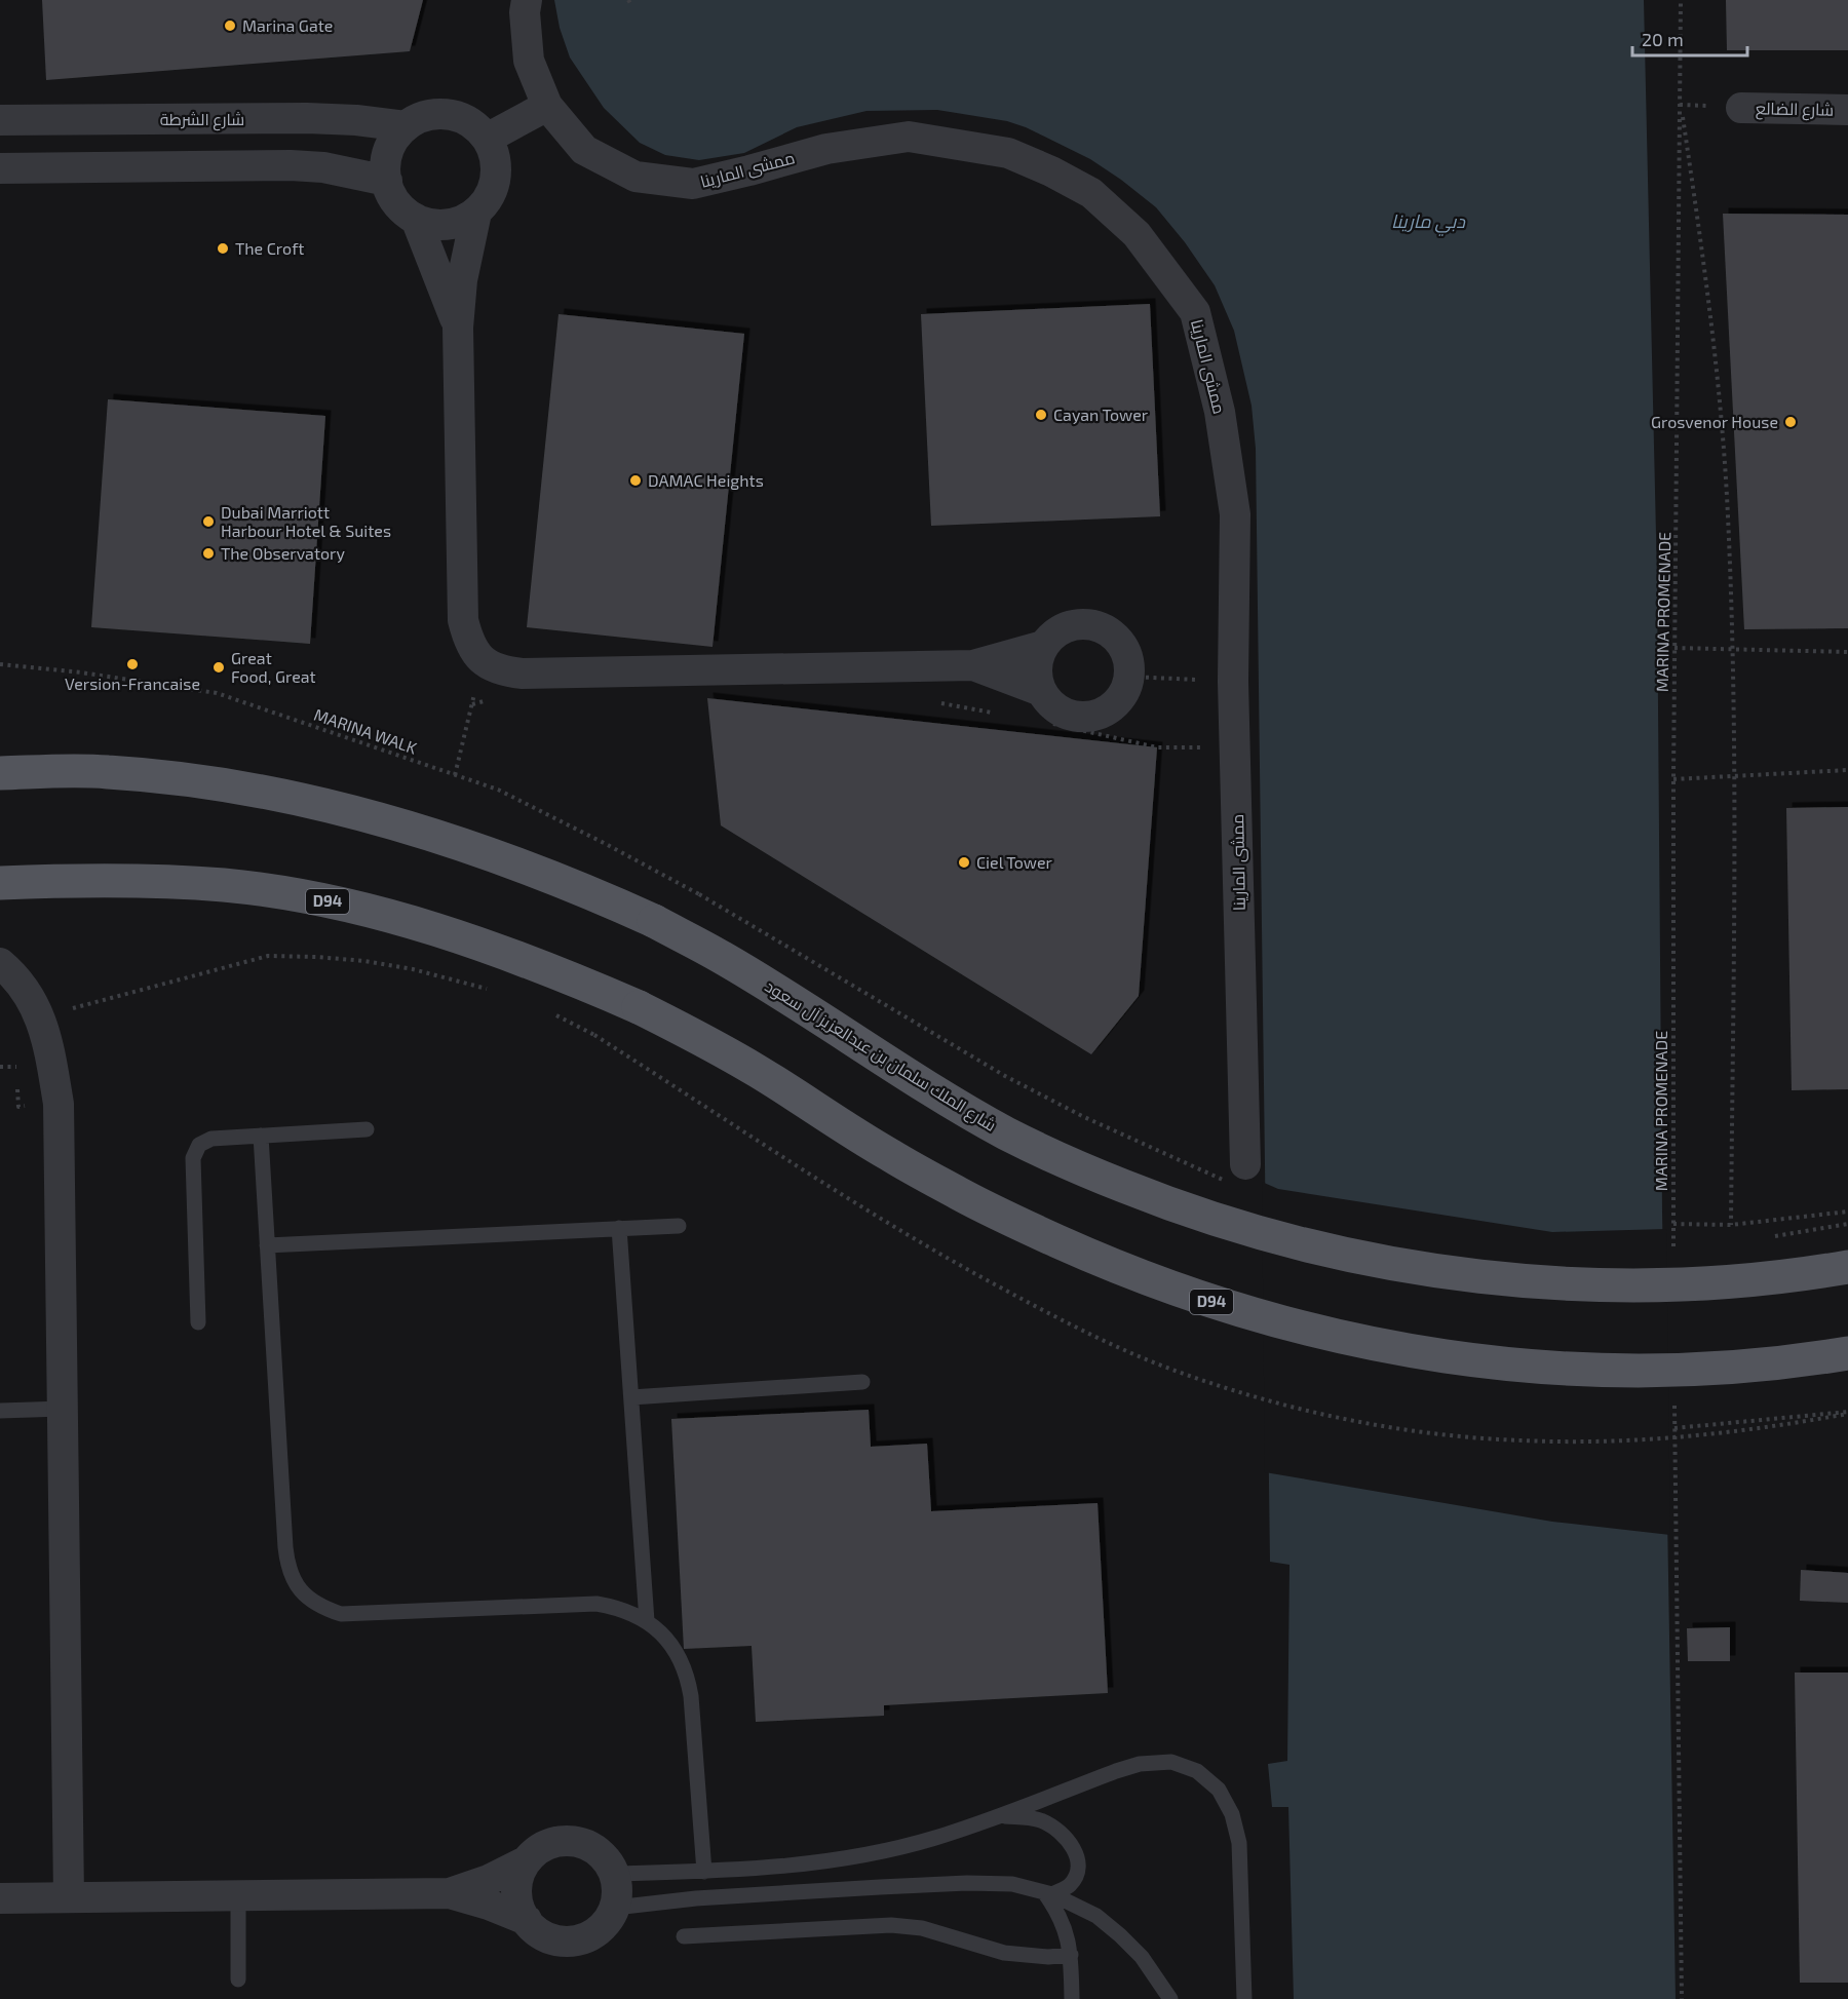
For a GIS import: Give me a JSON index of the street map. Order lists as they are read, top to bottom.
{
  "streets": {
    "main road": ["D94", "شارع الملك سلمان بن عبدالعزيز آل سعود"],
    "street": ["شارع الضالع", "شارع الشرطة", "ممشى المارينا"],
    "path": ["MARINA PROMENADE", "MARINA WALK"]
  },
  "crossings": [
    ["ممشى المارينا", "MARINA WALK"]
  ],
  "water": ["دبي مارينا"],
  "places": [
    "Marina Gate",
    "The Croft",
    "Cayan Tower",
    "Grosvenor House",
    "DAMAC Heights",
    "Dubai Marriott Harbour Hotel & Suites",
    "The Observatory",
    "Version-Francaise",
    "Great Food, Great",
    "Ciel Tower"
  ],
  "scale_bar": "20 m"
}
